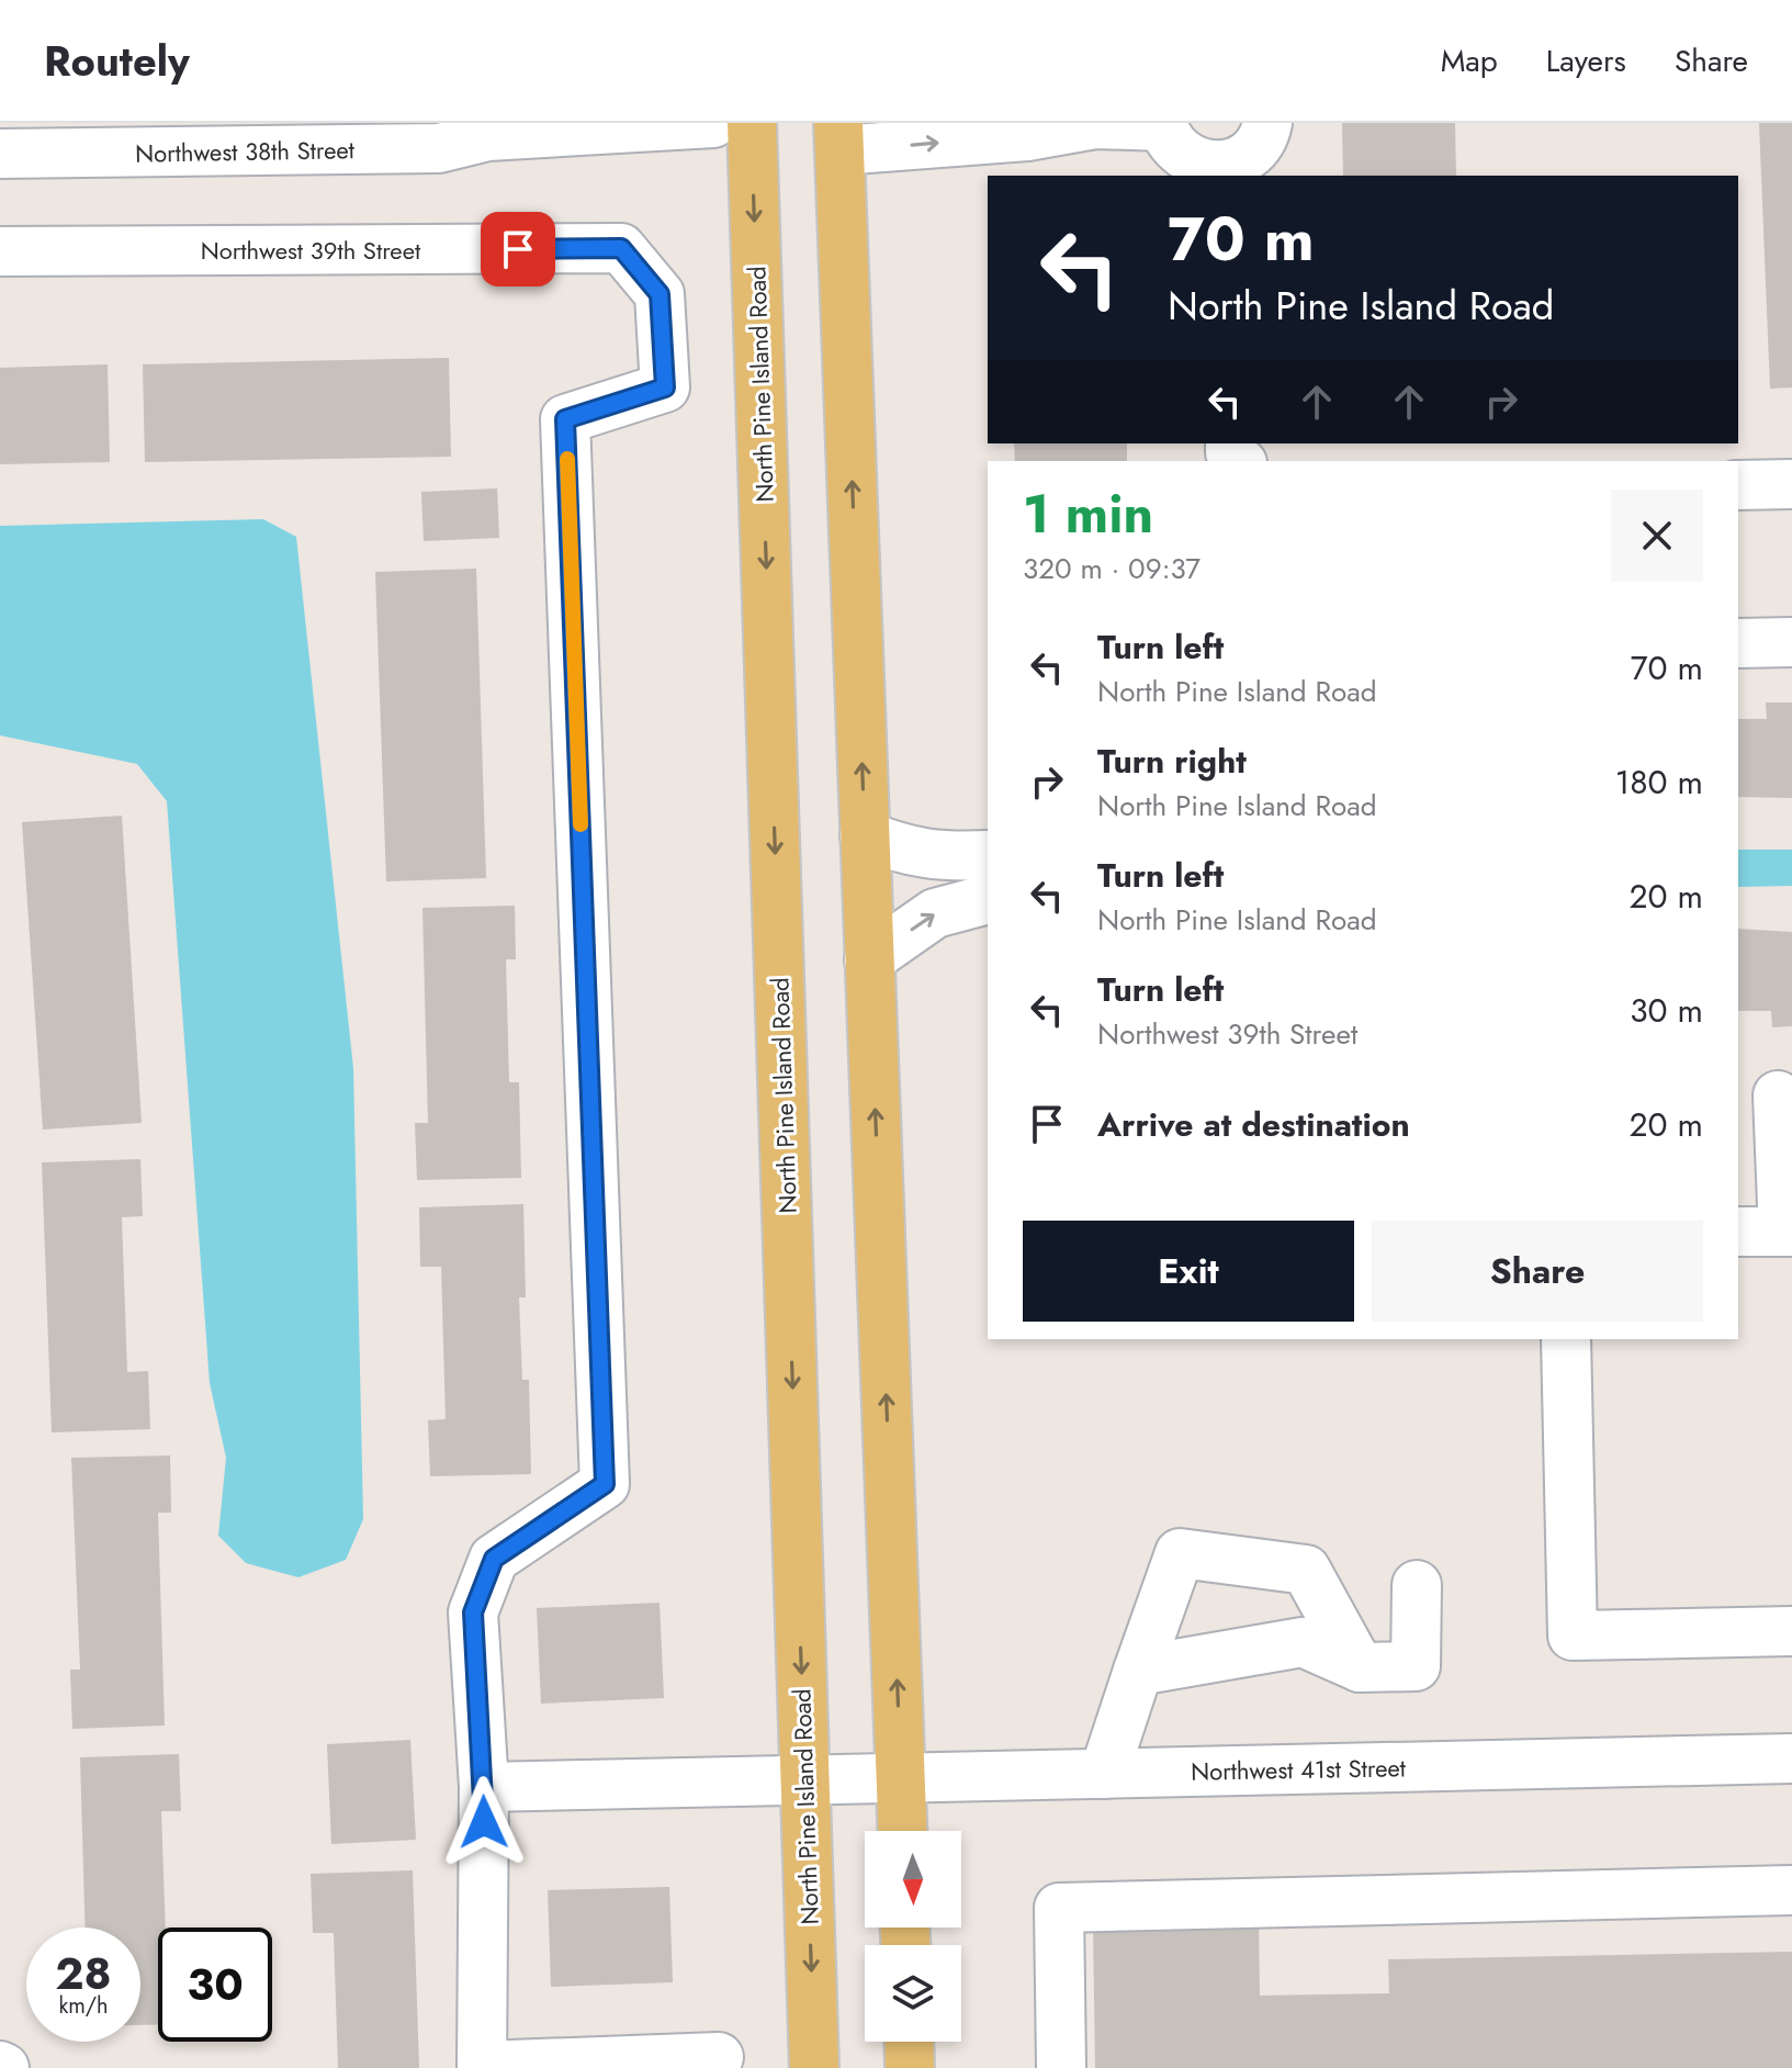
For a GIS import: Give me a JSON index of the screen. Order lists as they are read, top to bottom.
{
  "streets": {
    "main road": ["North Pine Island Road"],
    "street": ["Northwest 38th Street", "Northwest 39th Street", "Northwest 41st Street"]
  },
  "crossings": [
    ["Northwest 39th Street", "Northwest 41st Street"],
    ["North Pine Island Road", "Northwest 41st Street"]
  ],
  "north": "bottom",
  "page": {
    "header": "Routely",
    "nav": ["Map", "Layers", "Share"],
    "turn": ["70 m", "North Pine Island Road"],
    "heading": ["1 min", "320 m · 09:37"],
    "list": [
      {
        "name": "Turn left",
        "note": "North Pine Island Road",
        "value": "70 m"
      },
      {
        "name": "Turn right",
        "note": "North Pine Island Road",
        "value": "180 m"
      },
      {
        "name": "Turn left",
        "note": "North Pine Island Road",
        "value": "20 m"
      },
      {
        "name": "Turn left",
        "note": "Northwest 39th Street",
        "value": "30 m"
      },
      {
        "name": "Arrive at destination",
        "value": "20 m"
      }
    ],
    "buttons": ["Exit", "Share"],
    "speed": "28 km/h",
    "limit": "30"
  }
}
